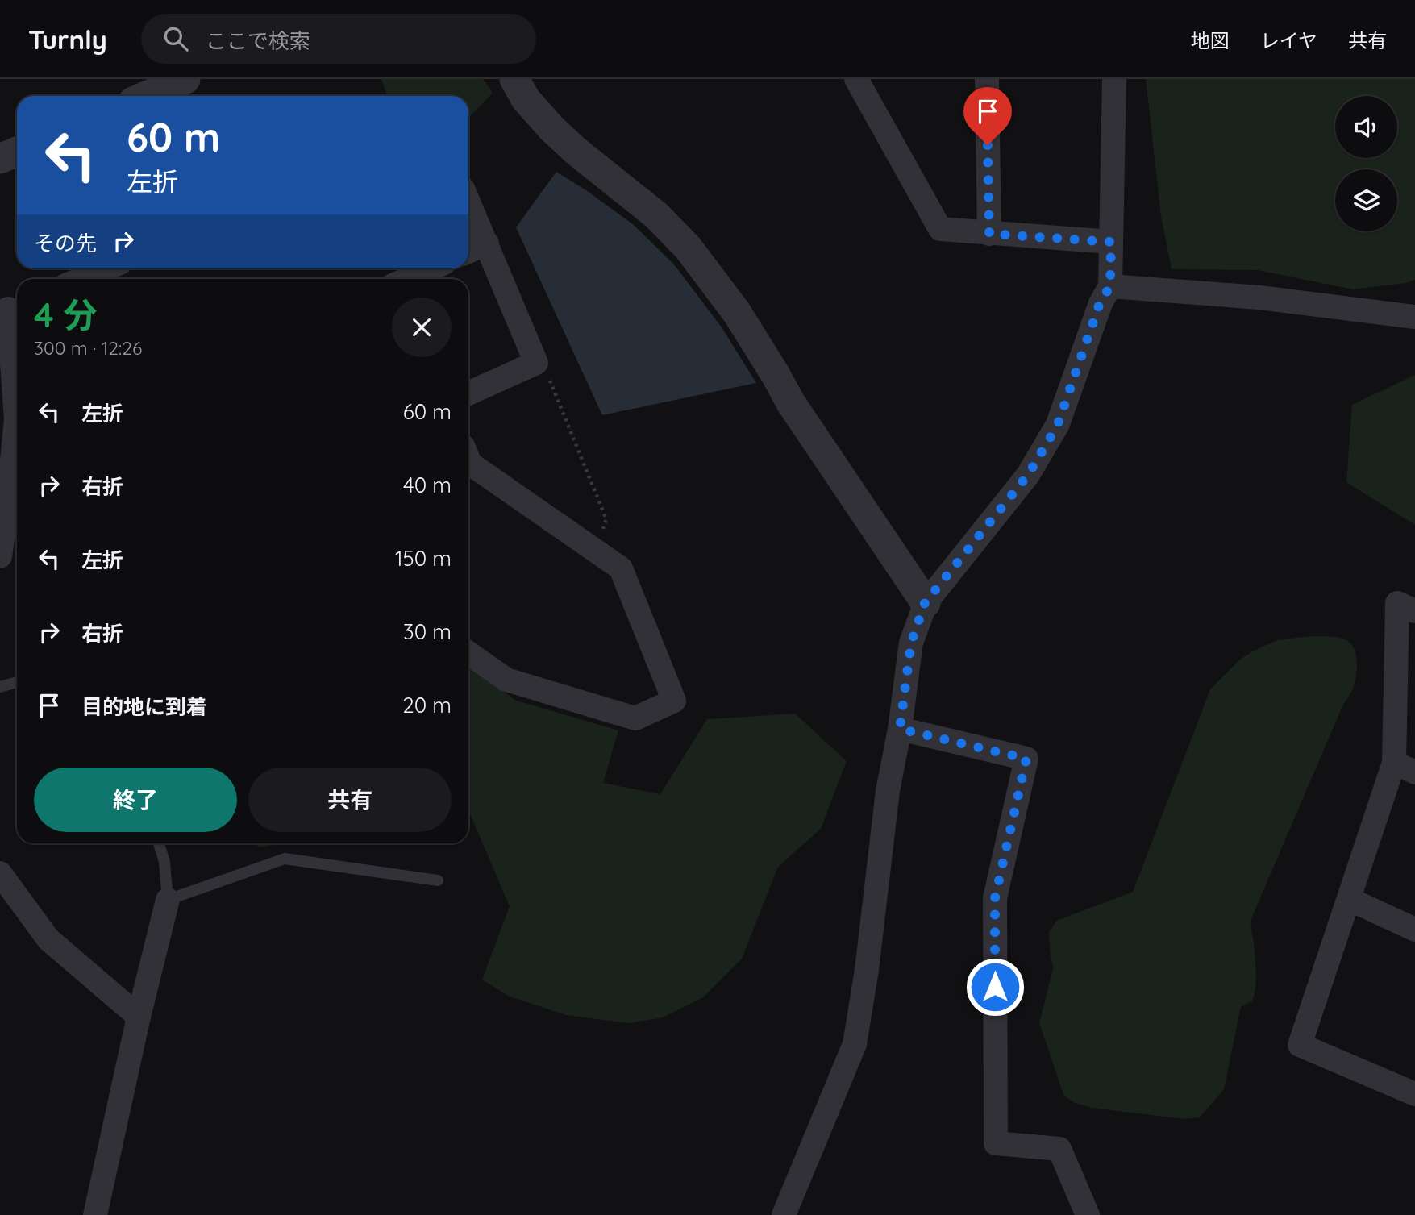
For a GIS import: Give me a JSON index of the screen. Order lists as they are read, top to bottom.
{
  "page": {
    "header": "Turnly",
    "search": "ここで検索",
    "nav": ["地図", "レイヤ", "共有"],
    "turn": ["60 m", "左折"],
    "then": "その先",
    "heading": ["4 分", "300 m · 12:26"],
    "list": [
      {
        "name": "左折",
        "value": "60 m"
      },
      {
        "name": "右折",
        "value": "40 m"
      },
      {
        "name": "左折",
        "value": "150 m"
      },
      {
        "name": "右折",
        "value": "30 m"
      },
      {
        "name": "目的地に到着",
        "value": "20 m"
      }
    ],
    "buttons": ["終了", "共有"]
  }
}
